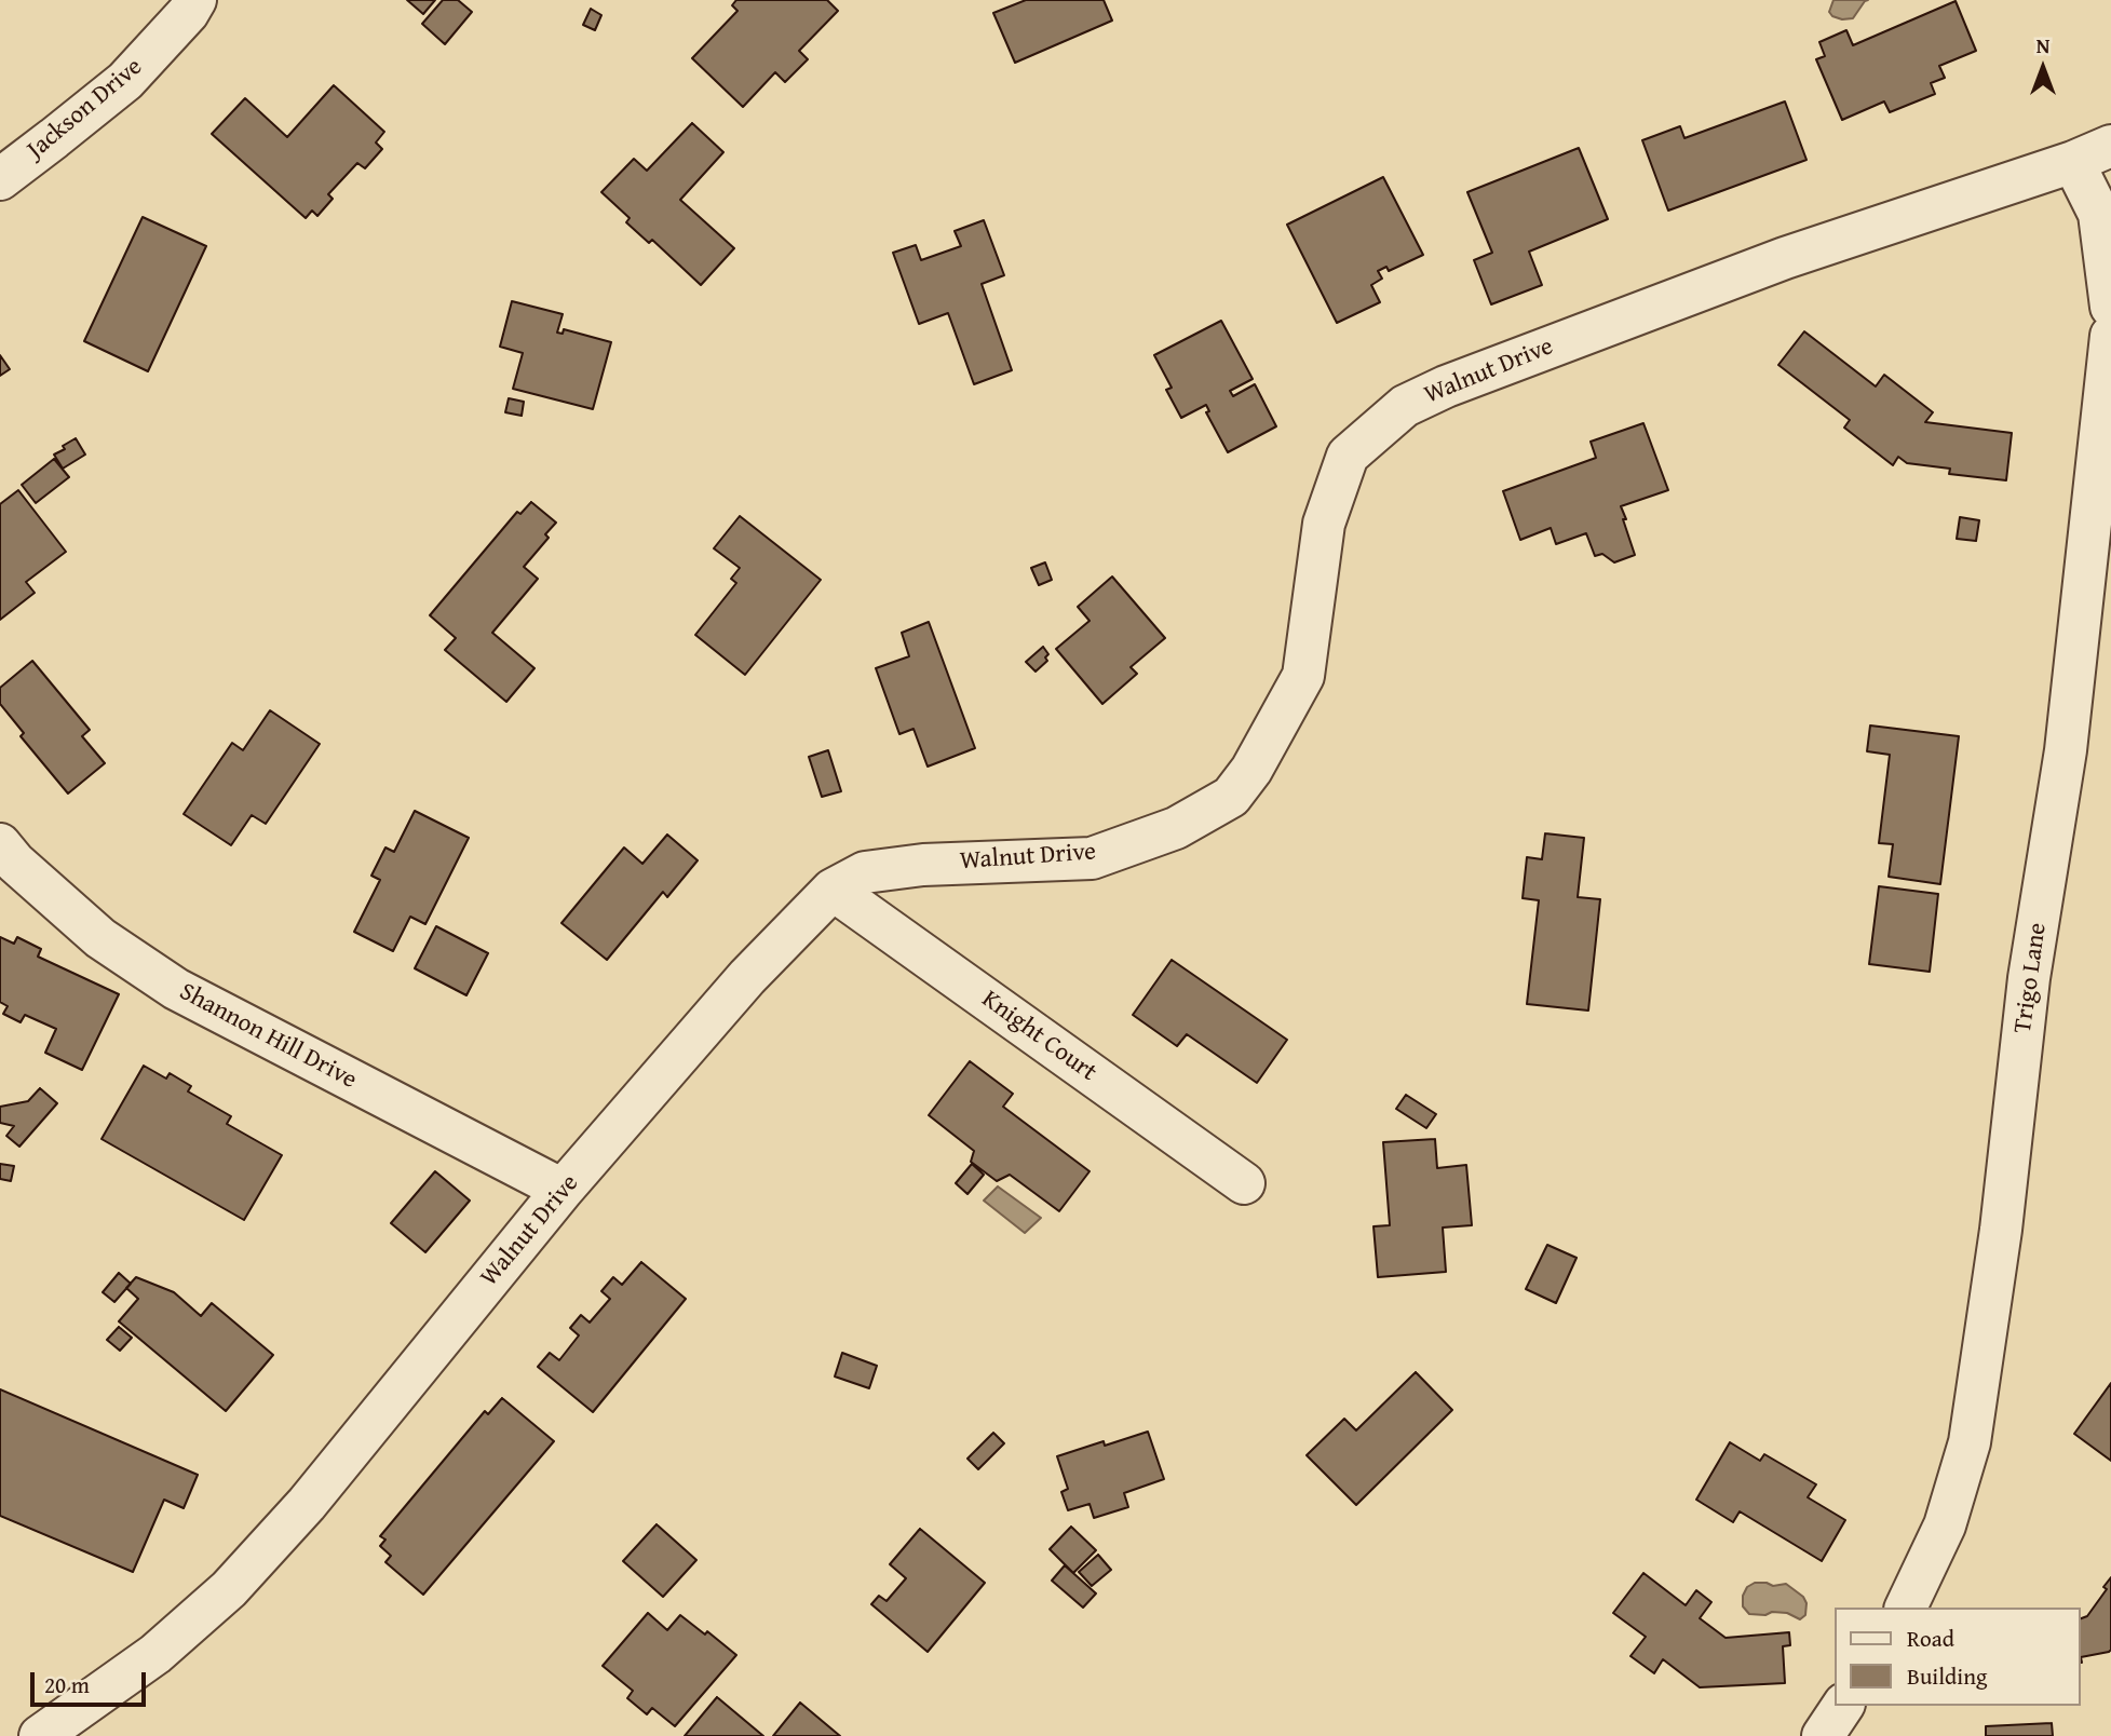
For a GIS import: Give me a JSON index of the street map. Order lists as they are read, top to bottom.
{
  "streets": {
    "street": [
      "Jackson Drive",
      "Walnut Drive",
      "Trigo Lane",
      "Shannon Hill Drive",
      "Knight Court"
    ]
  },
  "crossings": [
    ["Walnut Drive", "Shannon Hill Drive"],
    ["Walnut Drive", "Knight Court"]
  ],
  "legend": ["Road", "Building"],
  "scale_bar": "20 m",
  "north": "top"
}
